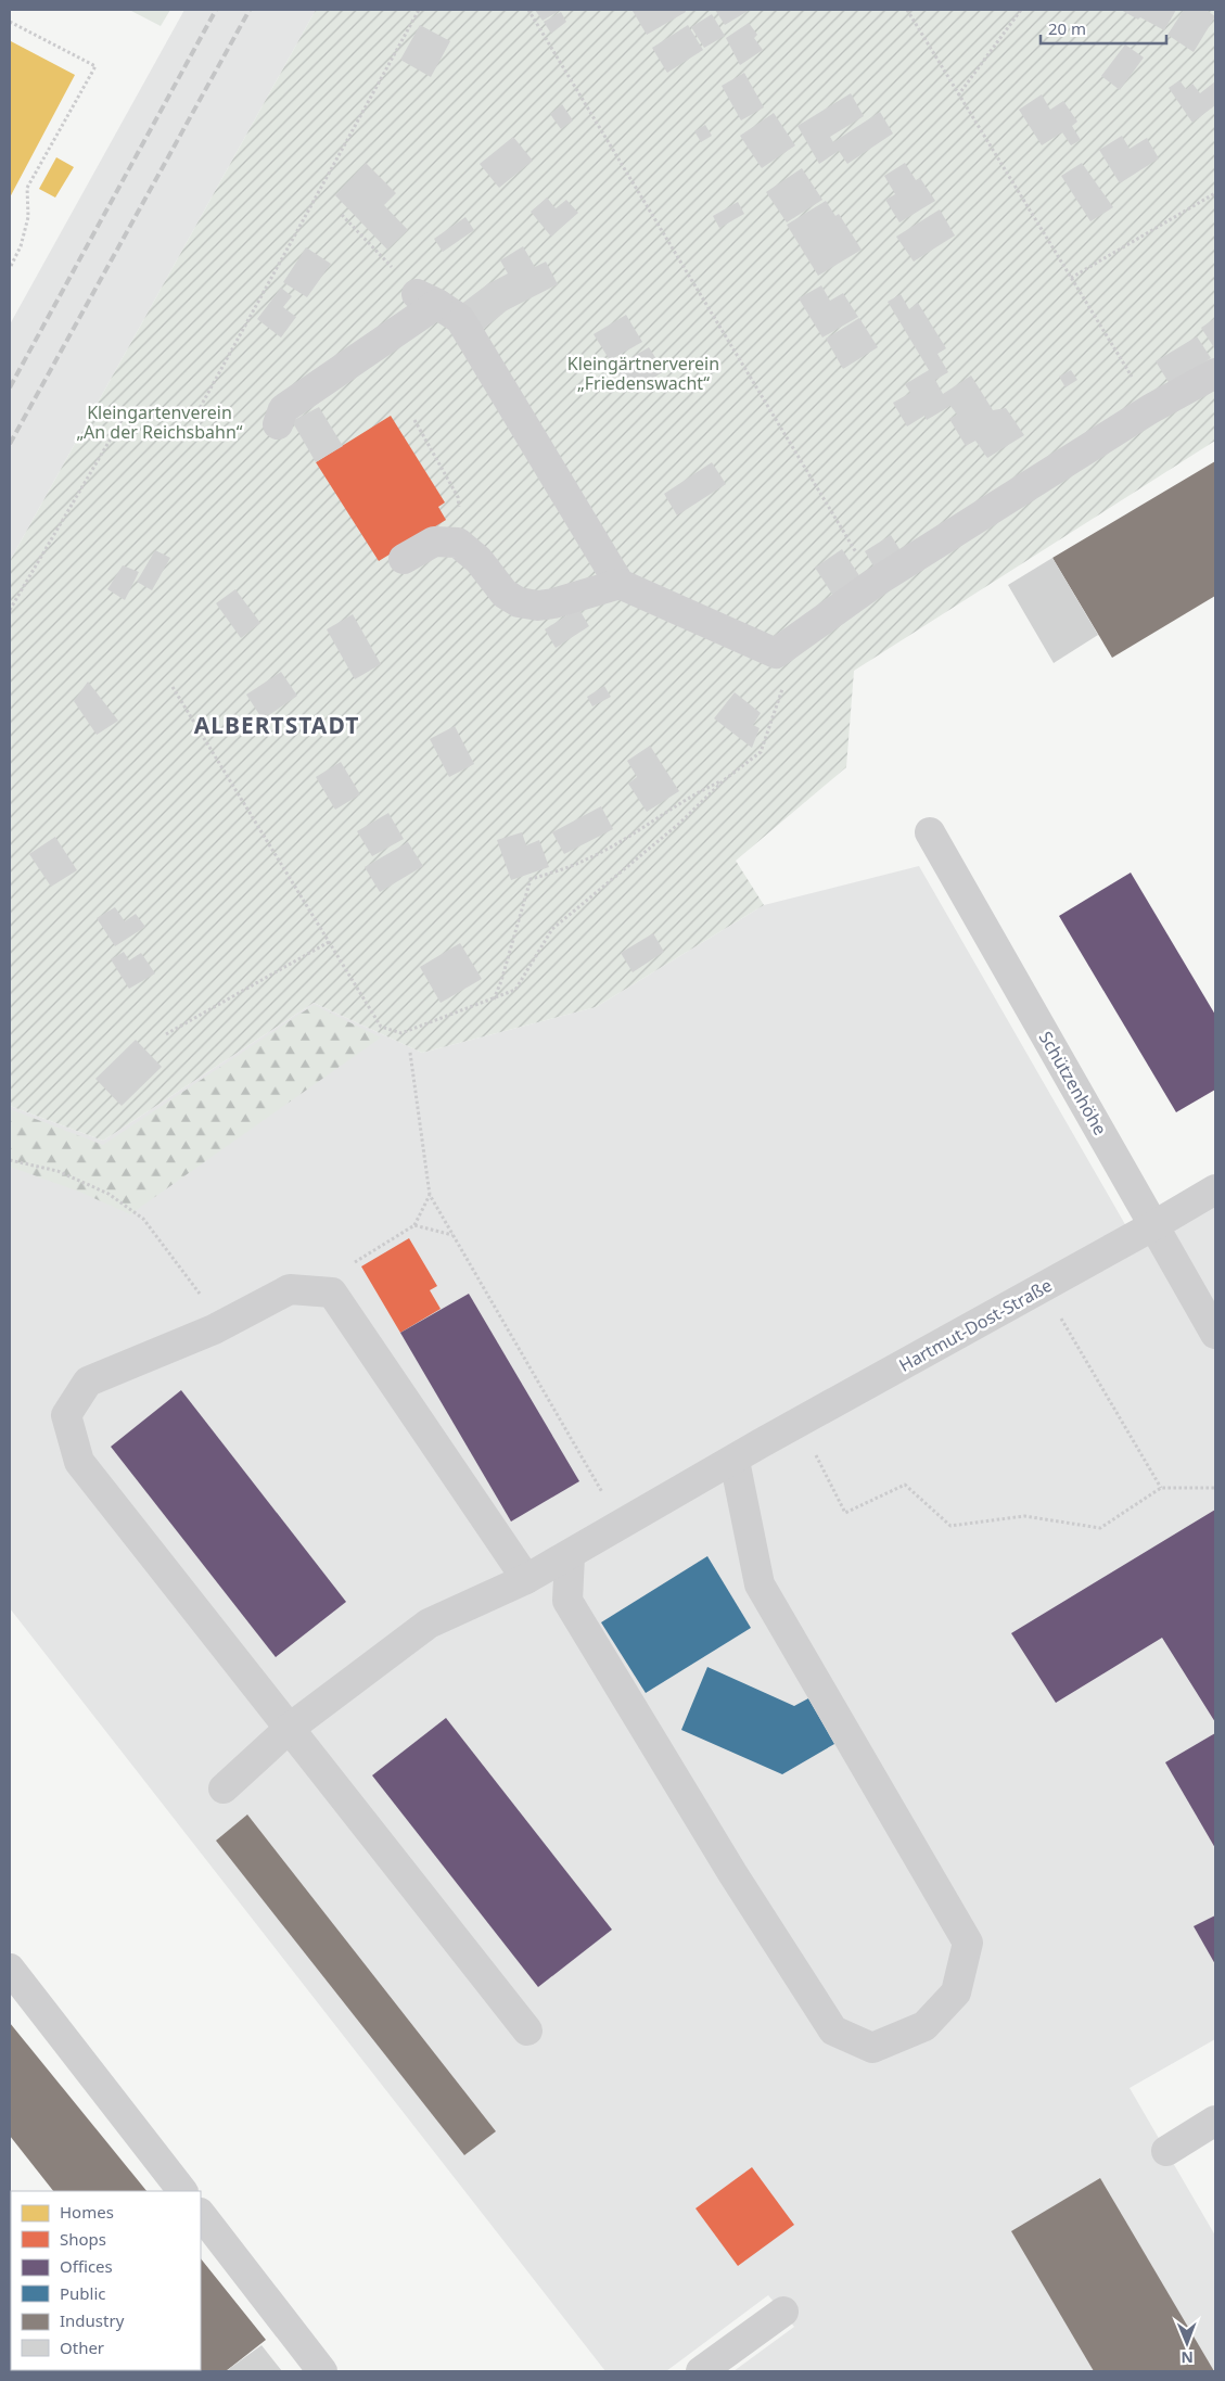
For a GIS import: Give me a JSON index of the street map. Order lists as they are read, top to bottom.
{
  "streets": {
    "street": ["Schützenhöhe", "Hartmut-Dost-Straße"]
  },
  "crossings": [
    ["Schützenhöhe", "Hartmut-Dost-Straße"]
  ],
  "districts": ["ALBERTSTADT"],
  "parks": ["Kleingärtnerverein „Friedenswacht“", "Kleingartenverein „An der Reichsbahn“"],
  "legend": [
    "Homes",
    "Shops",
    "Offices",
    "Public",
    "Industry",
    "Other"
  ],
  "scale_bar": "20 m",
  "north": "bottom"
}
